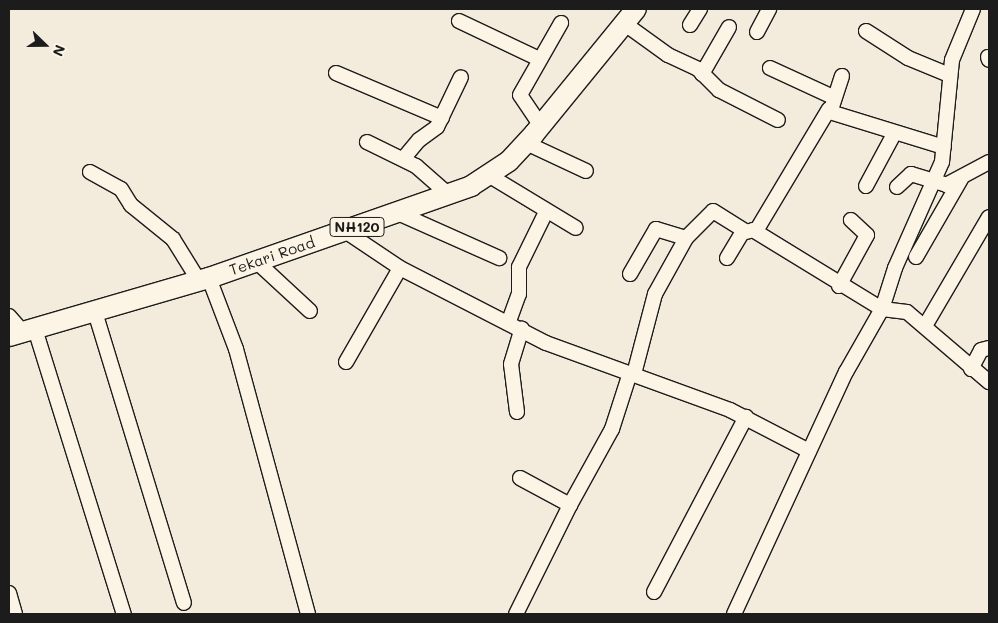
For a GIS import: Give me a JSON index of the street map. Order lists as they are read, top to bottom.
{
  "streets": {
    "highway": ["NH120", "Tekari Road"]
  },
  "north": "right"
}
